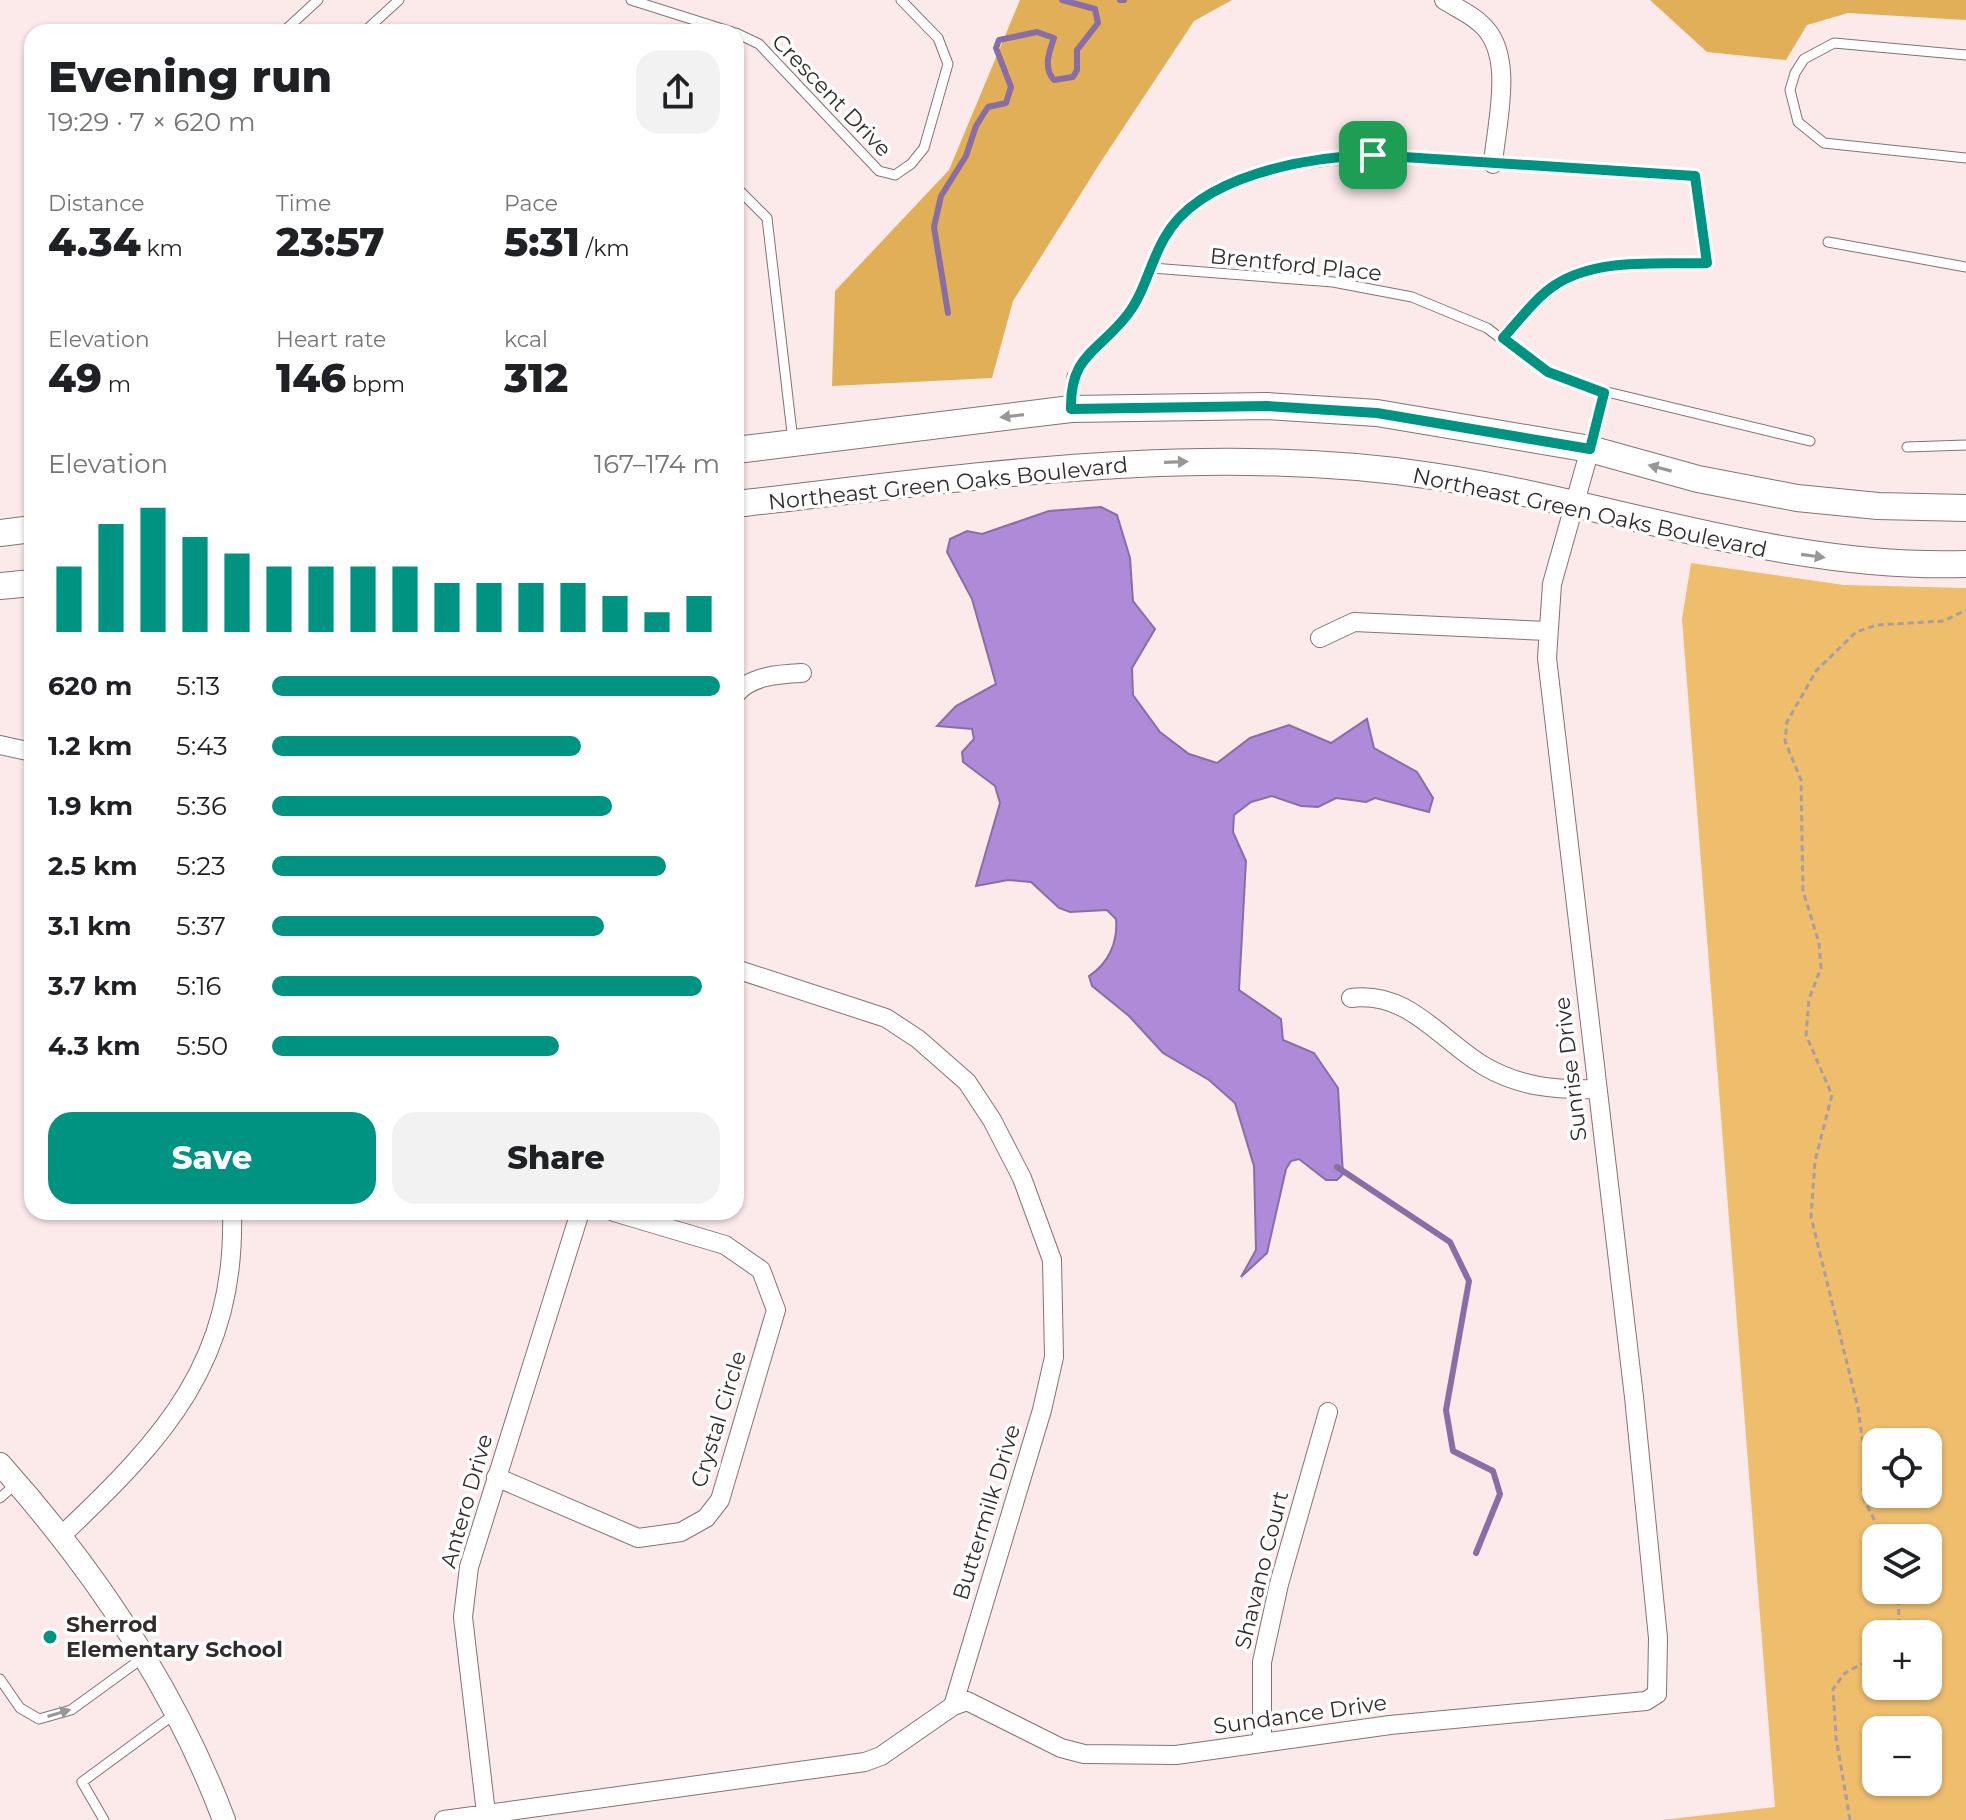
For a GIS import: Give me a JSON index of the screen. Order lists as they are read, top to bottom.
{
  "streets": {
    "main road": ["Northeast Green Oaks Boulevard"],
    "street": [
      "Sunrise Drive",
      "Crystal Circle",
      "Antero Drive",
      "Buttermilk Drive",
      "Shavano Court",
      "Sundance Drive"
    ],
    "lane": ["Crescent Drive", "Brentford Place"]
  },
  "crossings": [
    ["Northeast Green Oaks Boulevard", "Sunrise Drive"],
    ["Sunrise Drive", "Sundance Drive"],
    ["Crystal Circle", "Antero Drive"],
    ["Buttermilk Drive", "Sundance Drive"],
    ["Shavano Court", "Sundance Drive"]
  ],
  "places": ["Sherrod Elementary School"],
  "page": {
    "heading": ["Evening run", "19:29 · 7 × 620 m"],
    "stats": [
      ["Distance", "4.34 km"],
      ["Time", "23:57"],
      ["Pace", "5:31 /km"],
      ["Elevation", "49 m"],
      ["Heart rate", "146 bpm"],
      ["kcal", "312"]
    ],
    "chart": ["Elevation", "167–174 m"],
    "list": [
      {
        "name": "620 m",
        "note": "5:13"
      },
      {
        "name": "1.2 km",
        "note": "5:43"
      },
      {
        "name": "1.9 km",
        "note": "5:36"
      },
      {
        "name": "2.5 km",
        "note": "5:23"
      },
      {
        "name": "3.1 km",
        "note": "5:37"
      },
      {
        "name": "3.7 km",
        "note": "5:16"
      },
      {
        "name": "4.3 km",
        "note": "5:50"
      }
    ],
    "buttons": ["Save", "Share"],
    "map_buttons": ["+", "−"]
  }
}
